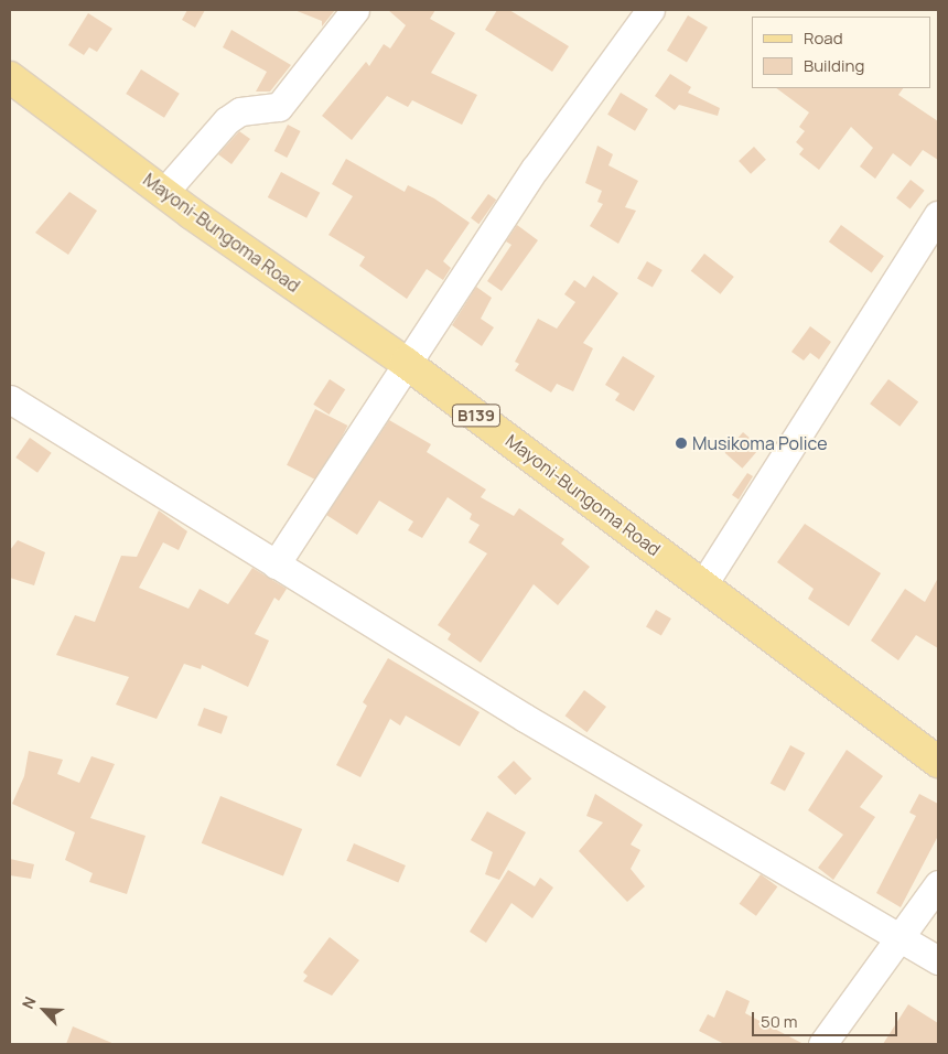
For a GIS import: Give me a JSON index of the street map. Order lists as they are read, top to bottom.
{
  "streets": {
    "main road": ["Mayoni-Bungoma Road", "B139"]
  },
  "places": ["Musikoma Police"],
  "legend": ["Road", "Building"],
  "scale_bar": "50 m",
  "north": "top left"
}
